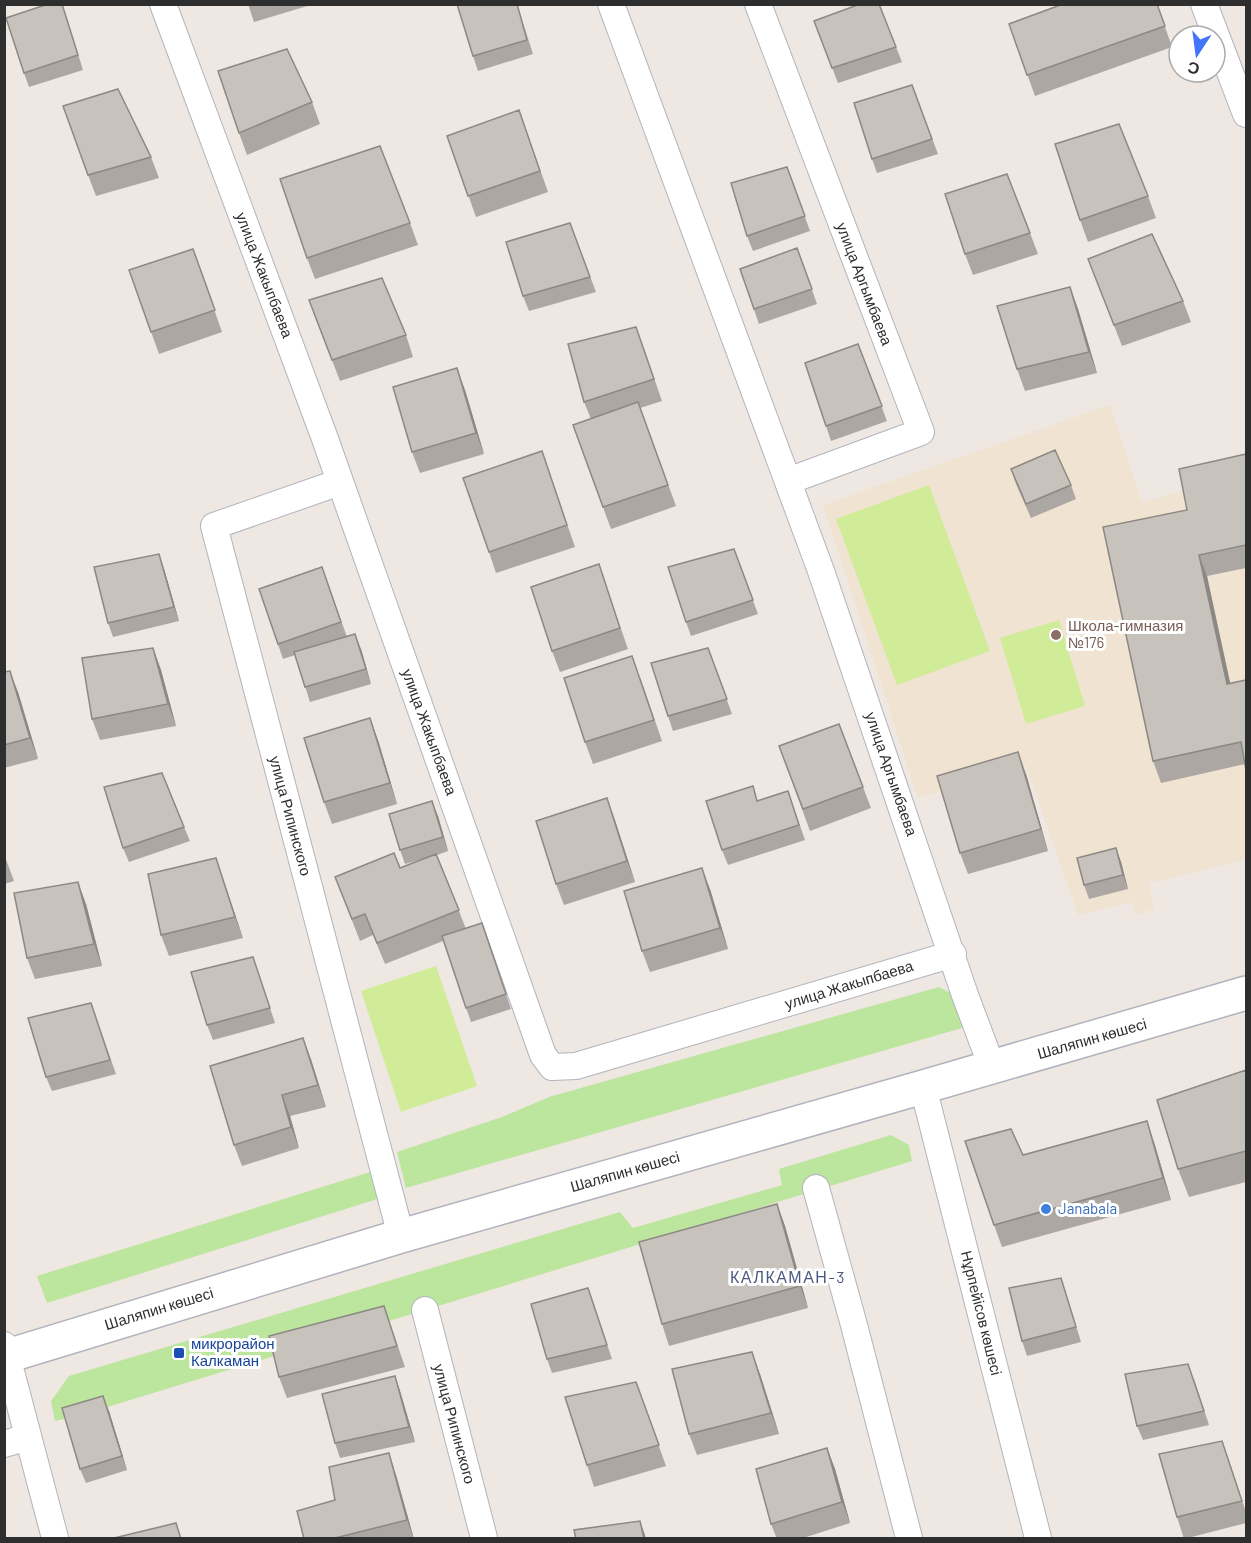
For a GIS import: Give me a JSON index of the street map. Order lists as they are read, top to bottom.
{
  "streets": {
    "main road": ["Шаляпин көшесі"],
    "street": [
      "улица Жакыпбаева",
      "улица Аргымбаева",
      "улица Рипинского",
      "Нұрпейісов көшесі"
    ]
  },
  "crossings": [
    ["улица Жакыпбаева", "улица Аргымбаева"],
    ["улица Жакыпбаева", "улица Рипинского"],
    ["улица Аргымбаева", "Шаляпин көшесі"],
    ["улица Рипинского", "Шаляпин көшесі"],
    ["Шаляпин көшесі", "Нұрпейісов көшесі"]
  ],
  "districts": ["КАЛКАМАН-3"],
  "places": {
    "other": ["Школа-гимназия №176", "Janabala"],
    "transit": ["микрорайон Калкаман"]
  },
  "north": "bottom"
}
